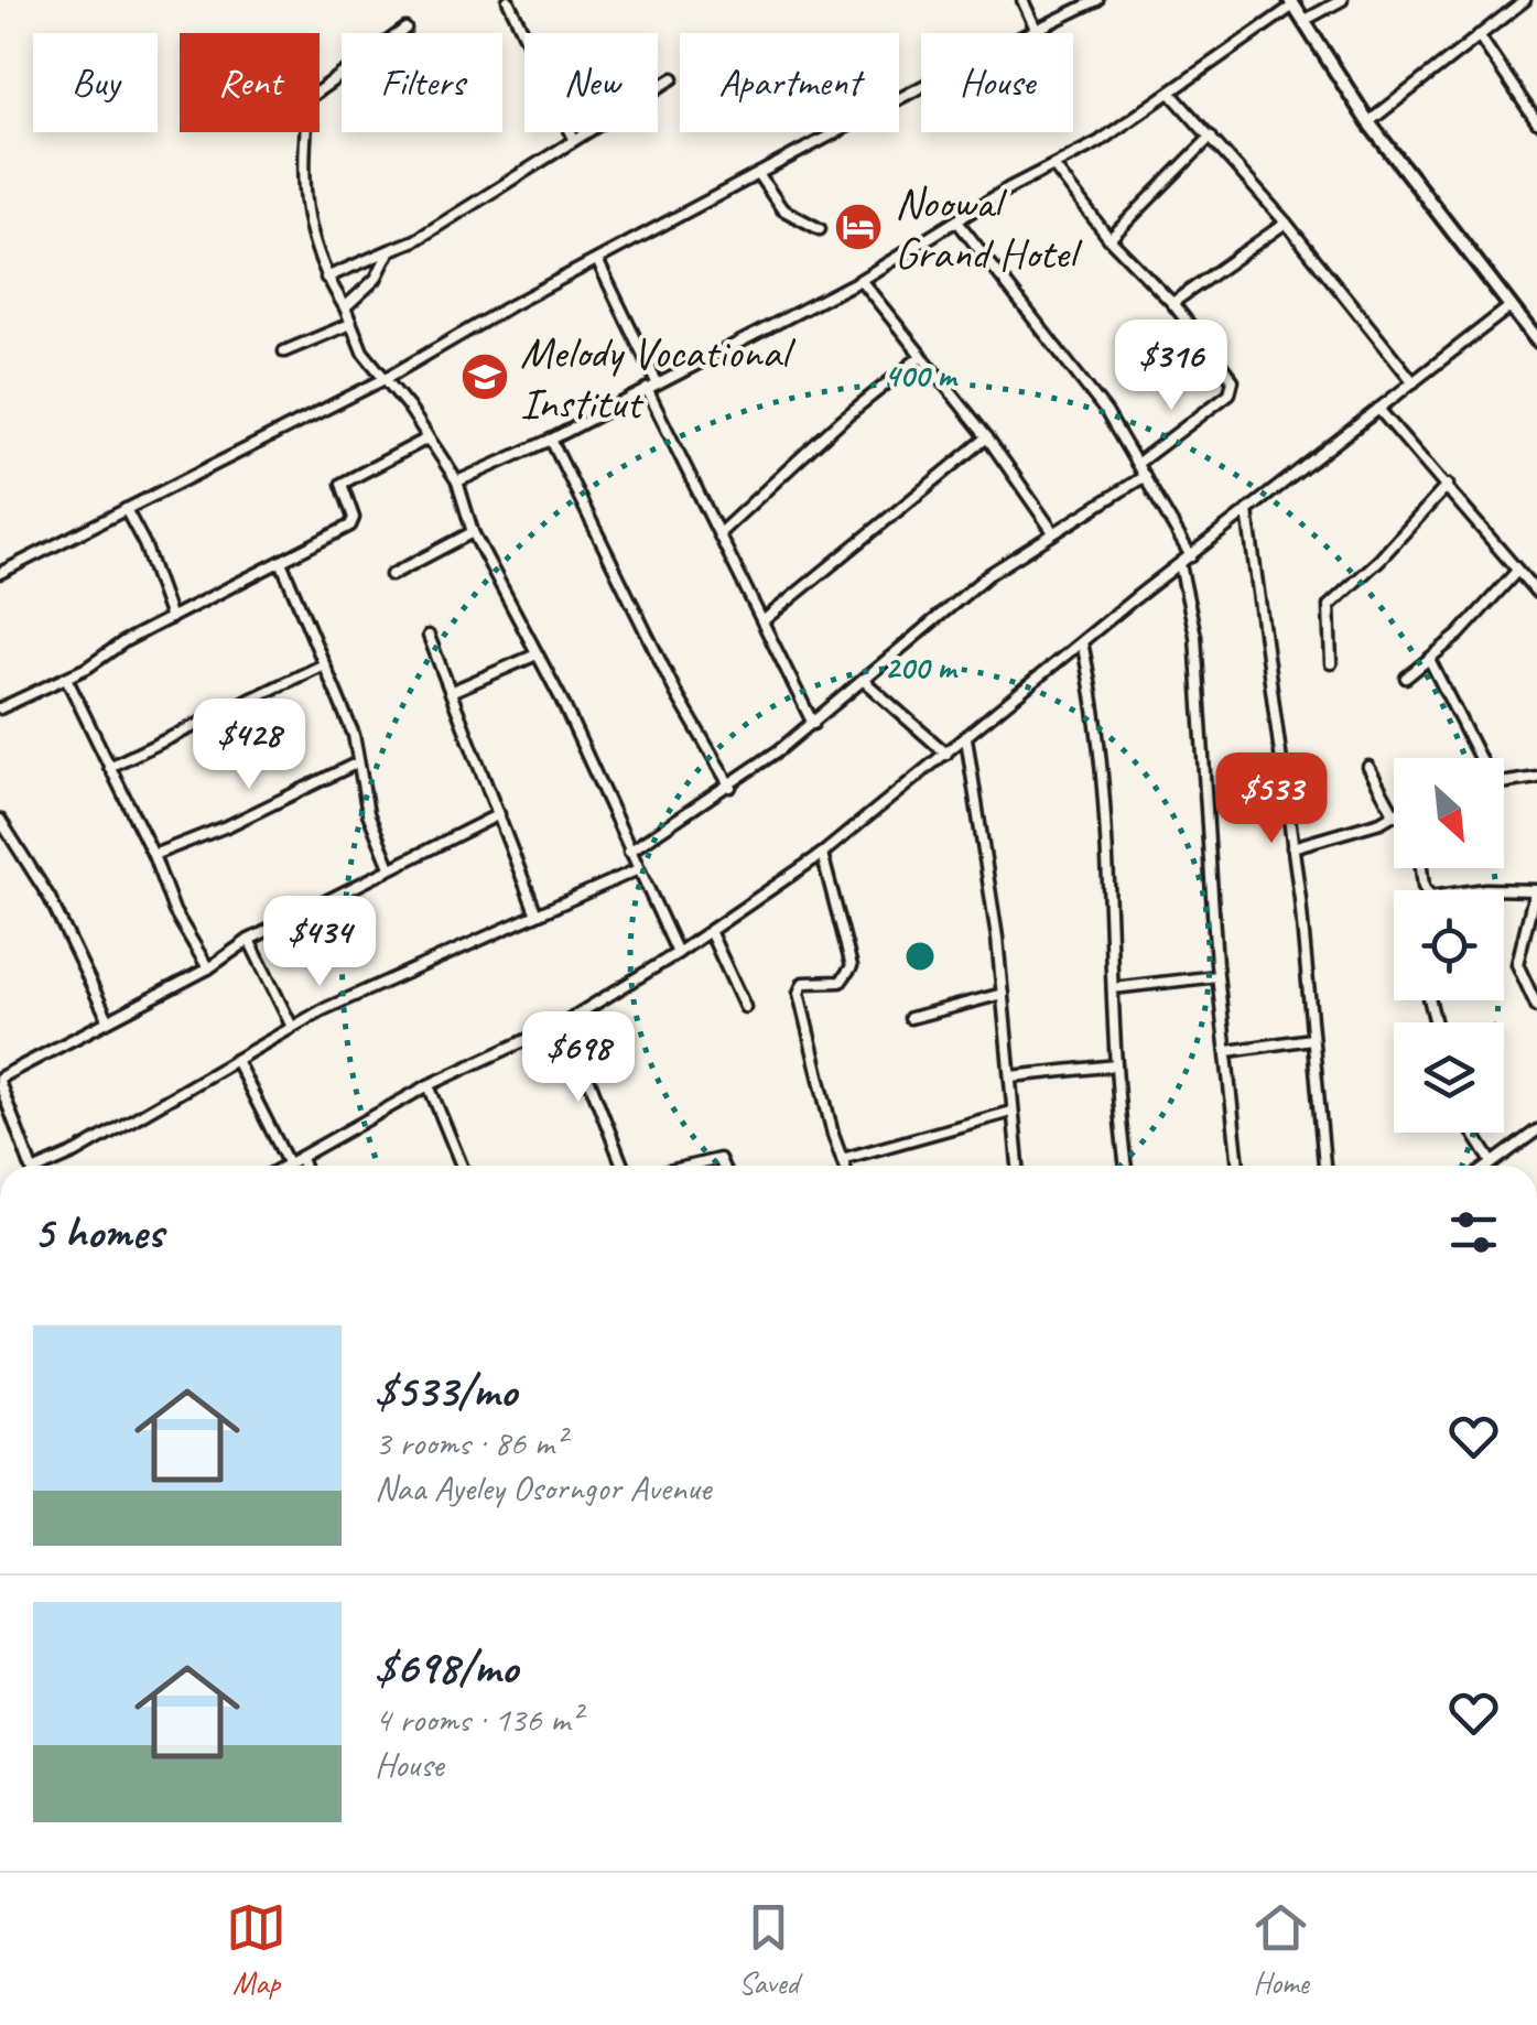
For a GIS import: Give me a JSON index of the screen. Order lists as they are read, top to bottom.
{
  "places": {
    "hotel": ["Noowal Grand Hotel"],
    "school or university": ["Melody Vocational Institut"]
  },
  "north": "bottom right",
  "page": {
    "chip": [
      "Buy",
      "Rent",
      "Filters",
      "New",
      "Apartment",
      "House"
    ],
    "price": [
      "$316",
      "$428",
      "$533",
      "$434",
      "$698"
    ],
    "heading": "5 homes",
    "list": [
      {
        "name": "$533/mo",
        "note": "3 rooms · 86 m² · Naa Ayeley Osorngor Avenue"
      },
      {
        "name": "$698/mo",
        "note": "4 rooms · 136 m² · House"
      }
    ],
    "tabs": ["Map", "Saved", "Home"]
  },
  "rings": ["400 m", "200 m"]
}
